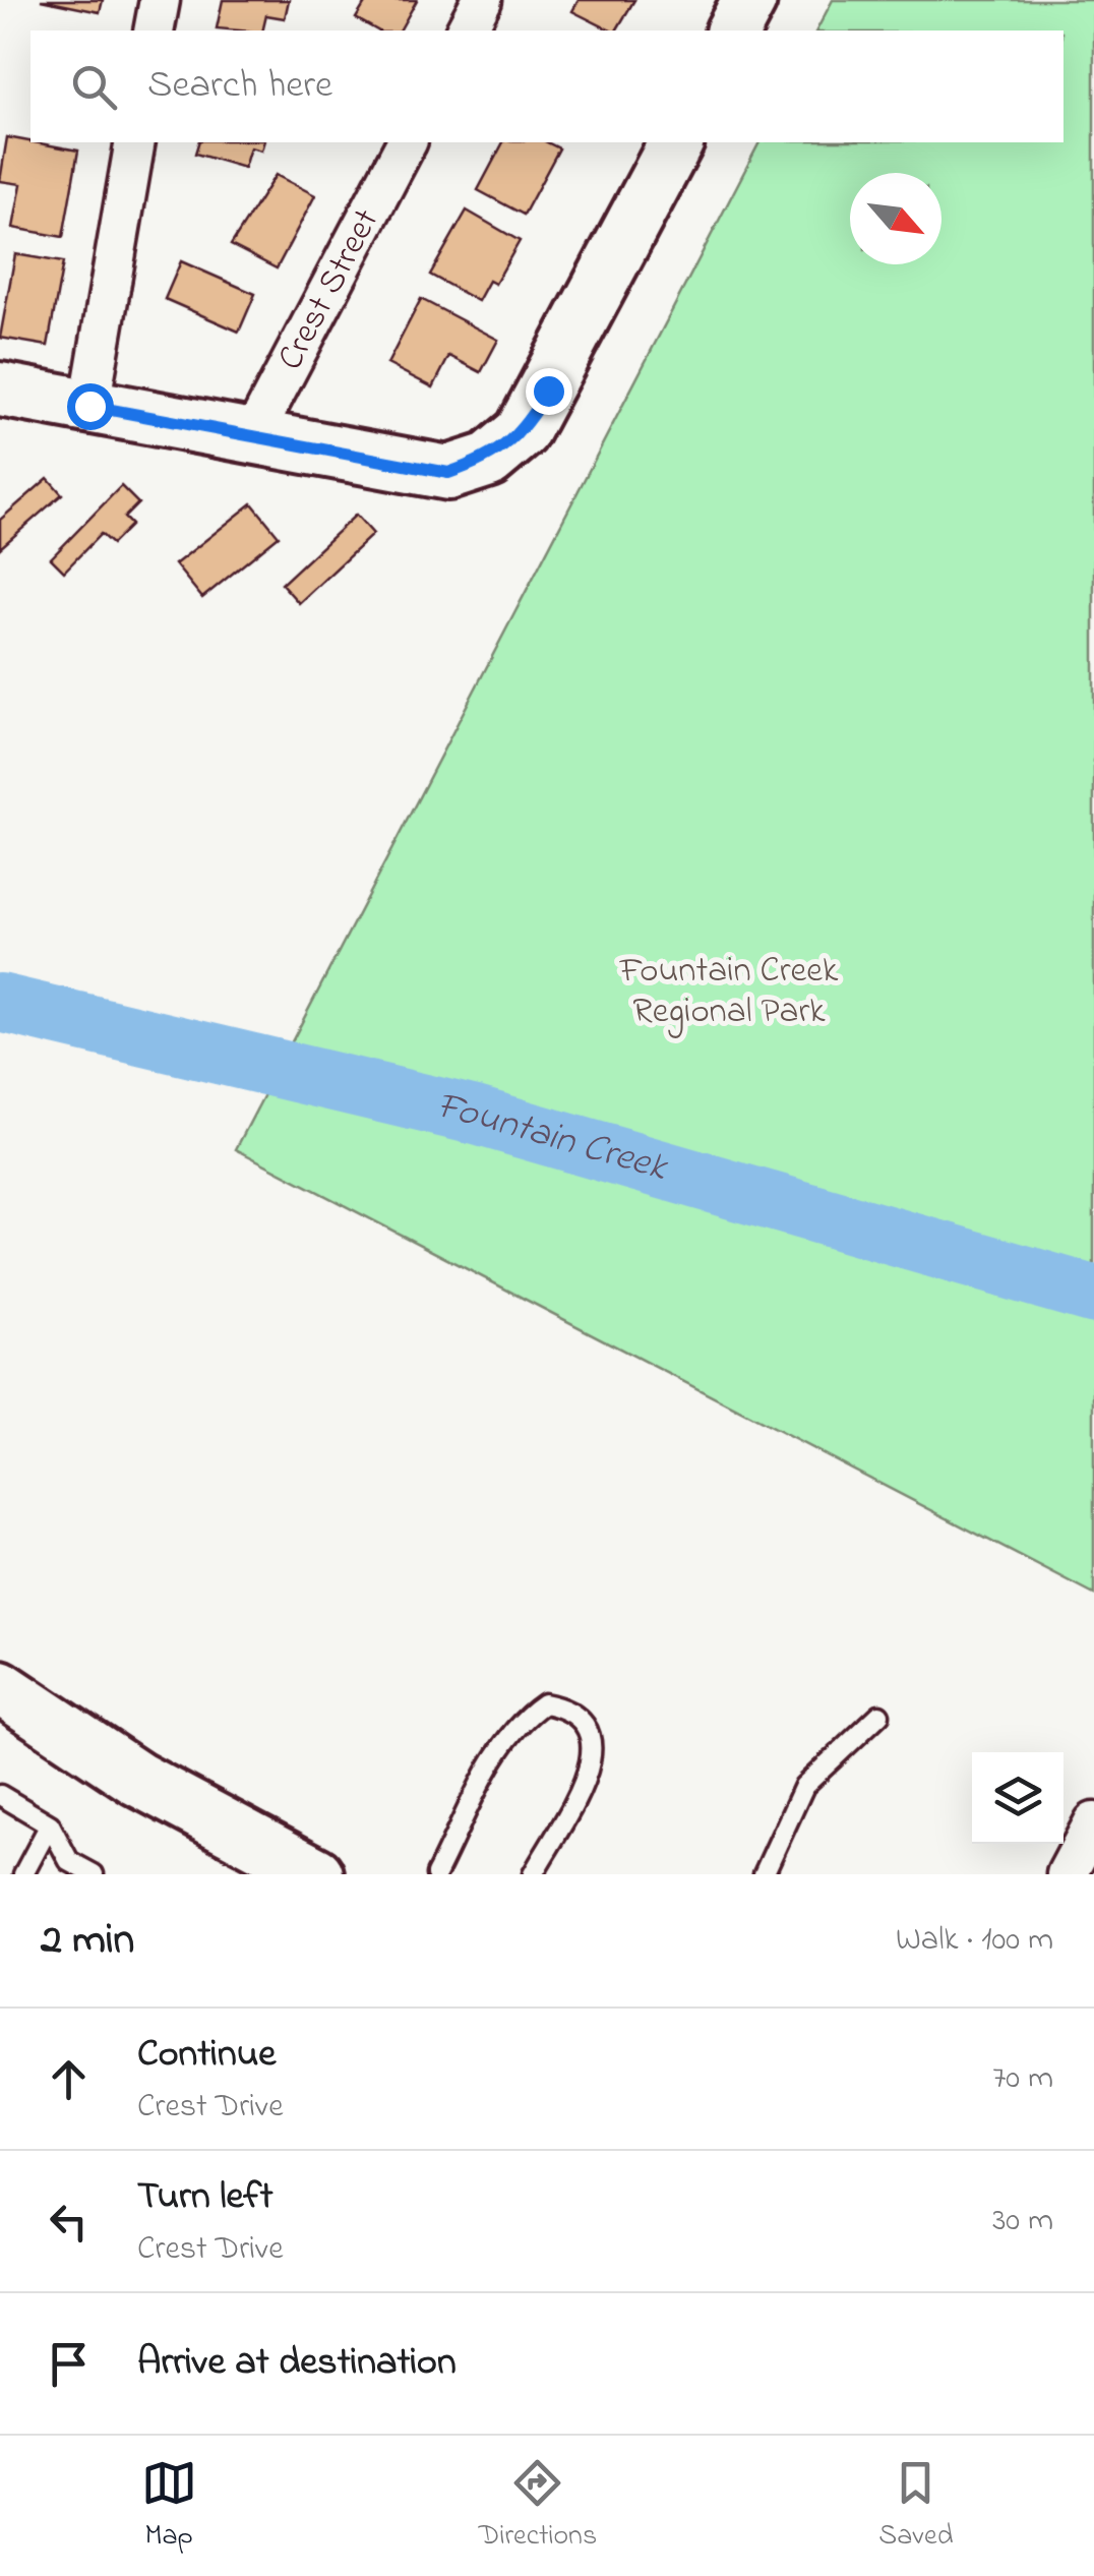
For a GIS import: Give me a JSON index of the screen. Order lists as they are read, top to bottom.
{
  "streets": {
    "street": ["Crest Street"]
  },
  "water": ["Fountain Creek"],
  "parks": ["Fountain Creek Regional Park"],
  "north": "bottom right",
  "page": {
    "search": "Search here",
    "heading": ["2 min", "Walk · 100 m"],
    "list": [
      ["Continue", "Crest Drive", "70 m"],
      ["Turn left", "Crest Drive", "30 m"],
      "Arrive at destination"
    ],
    "nav": ["Map", "Directions", "Saved"]
  }
}
